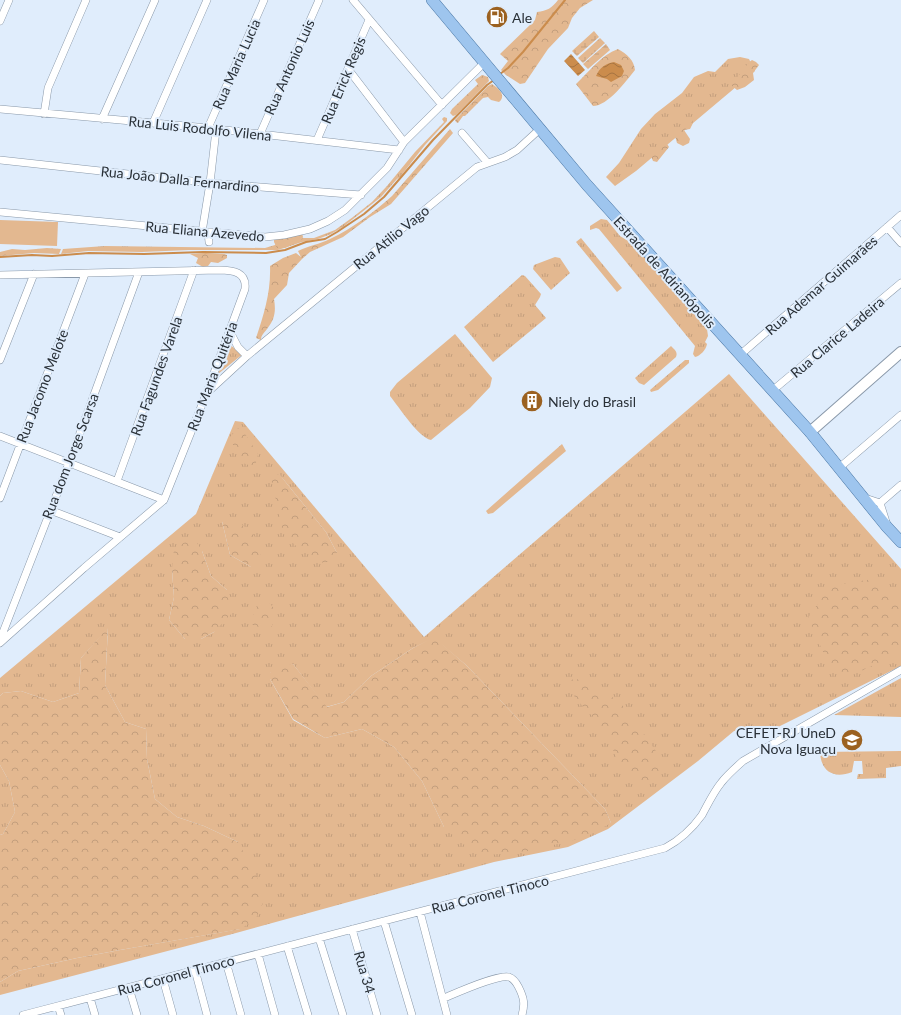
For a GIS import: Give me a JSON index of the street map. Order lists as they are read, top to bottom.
{
  "streets": {
    "main road": ["Estrada de Adrianópolis"],
    "street": [
      "Rua Maria Lucia",
      "Rua Antonio Luis",
      "Rua Erick Regis",
      "Rua Luis Rodolfo Vilena",
      "Rua João Dalla Fernardino",
      "Rua Eliana Azevedo",
      "Rua Atilio Vago",
      "Rua Ademar Guimarães",
      "Rua Clarice Ladeira",
      "Rua Fagundes Varela",
      "Rua Maria Quitéria",
      "Rua Jacomo Melote",
      "Rua dom Jorge Scarsa",
      "Rua Coronel Tinoco",
      "Rua 34"
    ]
  },
  "crossings": [
    ["Rua Maria Lucia", "Rua Luis Rodolfo Vilena"],
    ["Rua Maria Lucia", "Rua João Dalla Fernardino"],
    ["Rua Maria Lucia", "Rua Eliana Azevedo"],
    ["Rua Antonio Luis", "Rua Luis Rodolfo Vilena"],
    ["Rua Erick Regis", "Rua Luis Rodolfo Vilena"],
    ["Rua Luis Rodolfo Vilena", "Rua Eliana Azevedo"],
    ["Rua João Dalla Fernardino", "Rua Eliana Azevedo"],
    ["Rua Eliana Azevedo", "Estrada de Adrianópolis"],
    ["Rua Atilio Vago", "Estrada de Adrianópolis"],
    ["Rua Atilio Vago", "Rua Maria Quitéria"],
    ["Estrada de Adrianópolis", "Rua Ademar Guimarães"],
    ["Estrada de Adrianópolis", "Rua Clarice Ladeira"],
    ["Rua Fagundes Varela", "Rua Maria Quitéria"],
    ["Rua Maria Quitéria", "Rua Jacomo Melote"],
    ["Rua Maria Quitéria", "Rua dom Jorge Scarsa"],
    ["Rua Coronel Tinoco", "Rua 34"]
  ],
  "places": {
    "fuel station": ["Ale"],
    "building": ["Niely do Brasil"],
    "school or university": ["CEFET-RJ UneD Nova Iguaçu"]
  }
}
